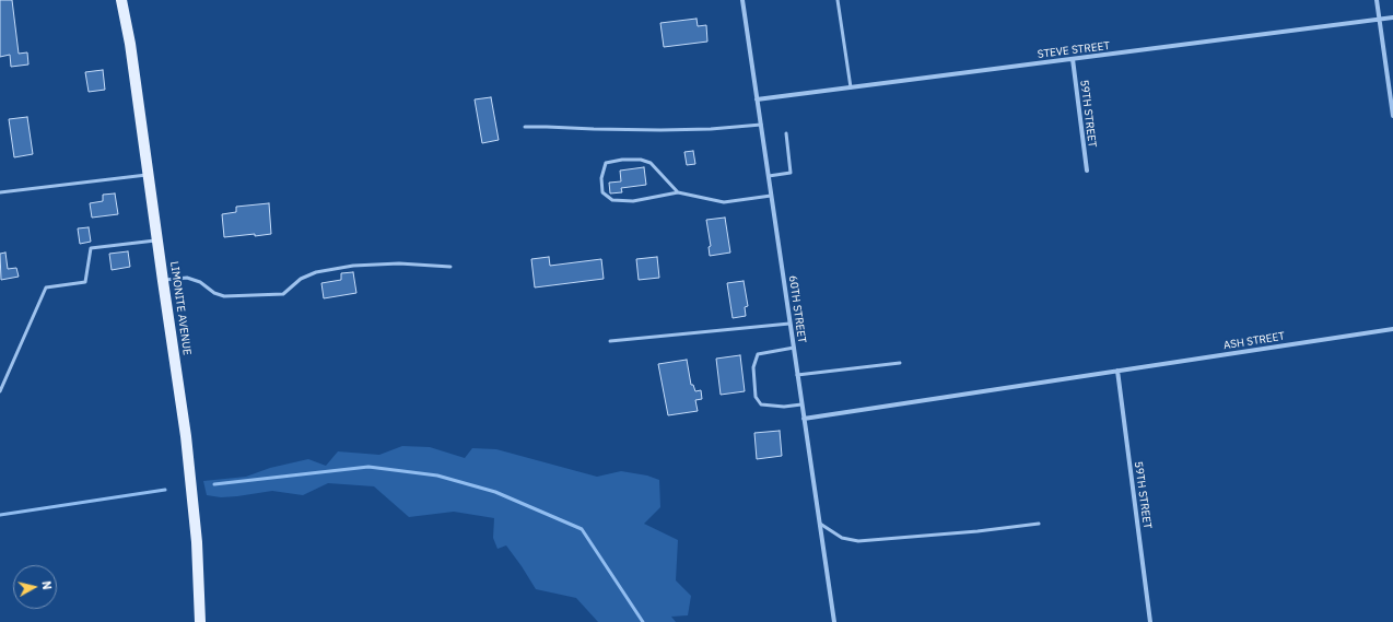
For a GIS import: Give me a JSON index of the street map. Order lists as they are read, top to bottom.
{
  "streets": {
    "main road": ["LIMONITE AVENUE"],
    "street": [
      "STEVE STREET",
      "59TH STREET",
      "60TH STREET",
      "ASH STREET"
    ]
  },
  "crossings": [
    ["STEVE STREET", "59TH STREET"],
    ["STEVE STREET", "60TH STREET"],
    ["59TH STREET", "ASH STREET"],
    ["60TH STREET", "ASH STREET"]
  ],
  "north": "right"
}
